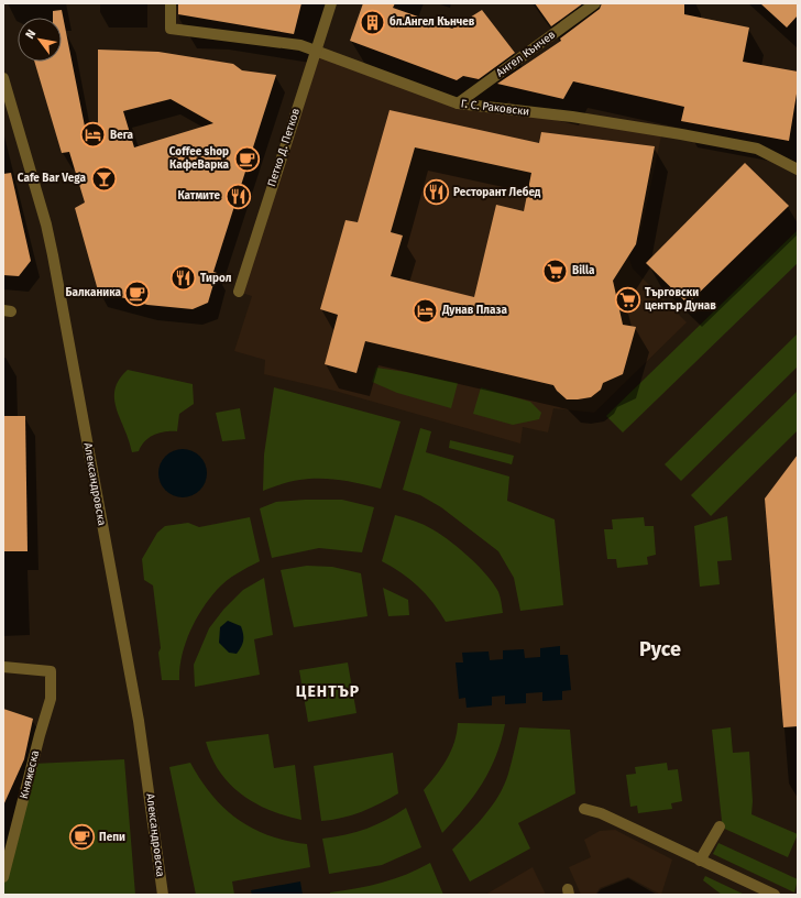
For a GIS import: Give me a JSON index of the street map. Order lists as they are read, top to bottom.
{
  "streets": {
    "street": [
      "Ангел Кънчев",
      "Г. С. Раковски",
      "Петко Д. Петков",
      "Александровска",
      "Княжеска"
    ]
  },
  "crossings": [
    ["Ангел Кънчев", "Г. С. Раковски"],
    ["Г. С. Раковски", "Петко Д. Петков"]
  ],
  "districts": ["Русе", "ЦЕНТЪР"],
  "places": {
    "building": ["бл.Ангел Кънчев"],
    "hotel": ["Вега", "Дунав Плаза"],
    "cafe": ["Coffee shop КафеВарка", "Балканика", "Пепи"],
    "bar": ["Cafe Bar Vega"],
    "restaurant": ["Ресторант Лебед", "Катмите", "Тирол"],
    "supermarket": ["Billa", "Tърговски център Дунав"]
  },
  "north": "top left"
}
